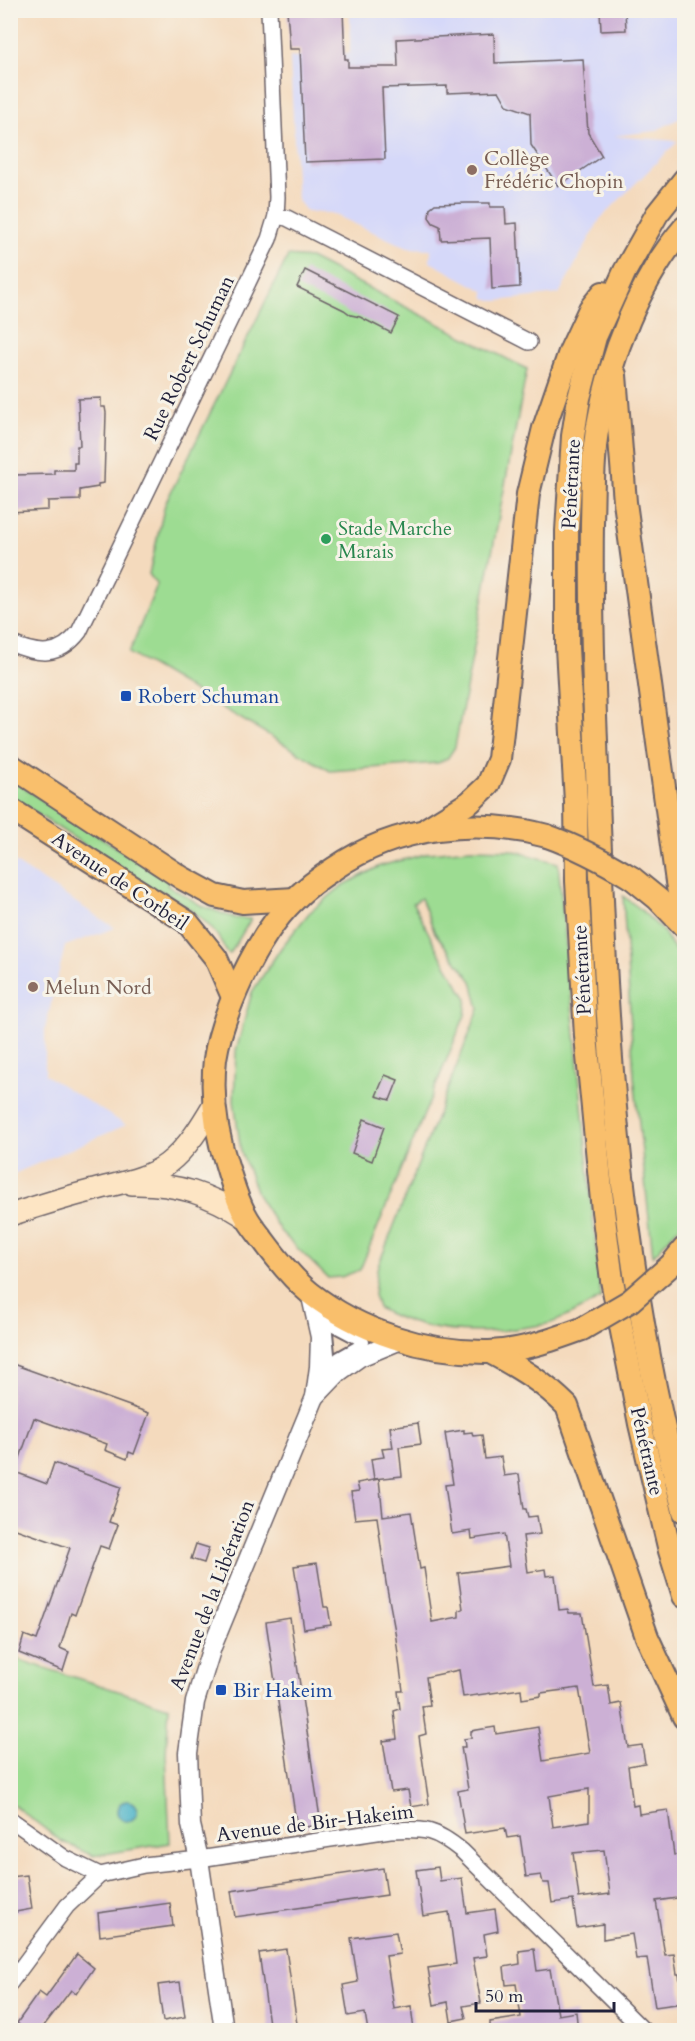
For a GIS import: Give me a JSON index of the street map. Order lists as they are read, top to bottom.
{
  "streets": {
    "main road": ["Pénétrante", "Avenue de Corbeil"],
    "street": ["Rue Robert Schuman", "Avenue de la Libération", "Avenue de Bir-Hakeim"]
  },
  "crossings": [
    ["Avenue de la Libération", "Avenue de Bir-Hakeim"]
  ],
  "places": {
    "other": ["Collège Frédéric Chopin", "Stade Marche Marais", "Melun Nord"],
    "transit": ["Robert Schuman", "Bir Hakeim"]
  },
  "scale_bar": "50 m"
}
